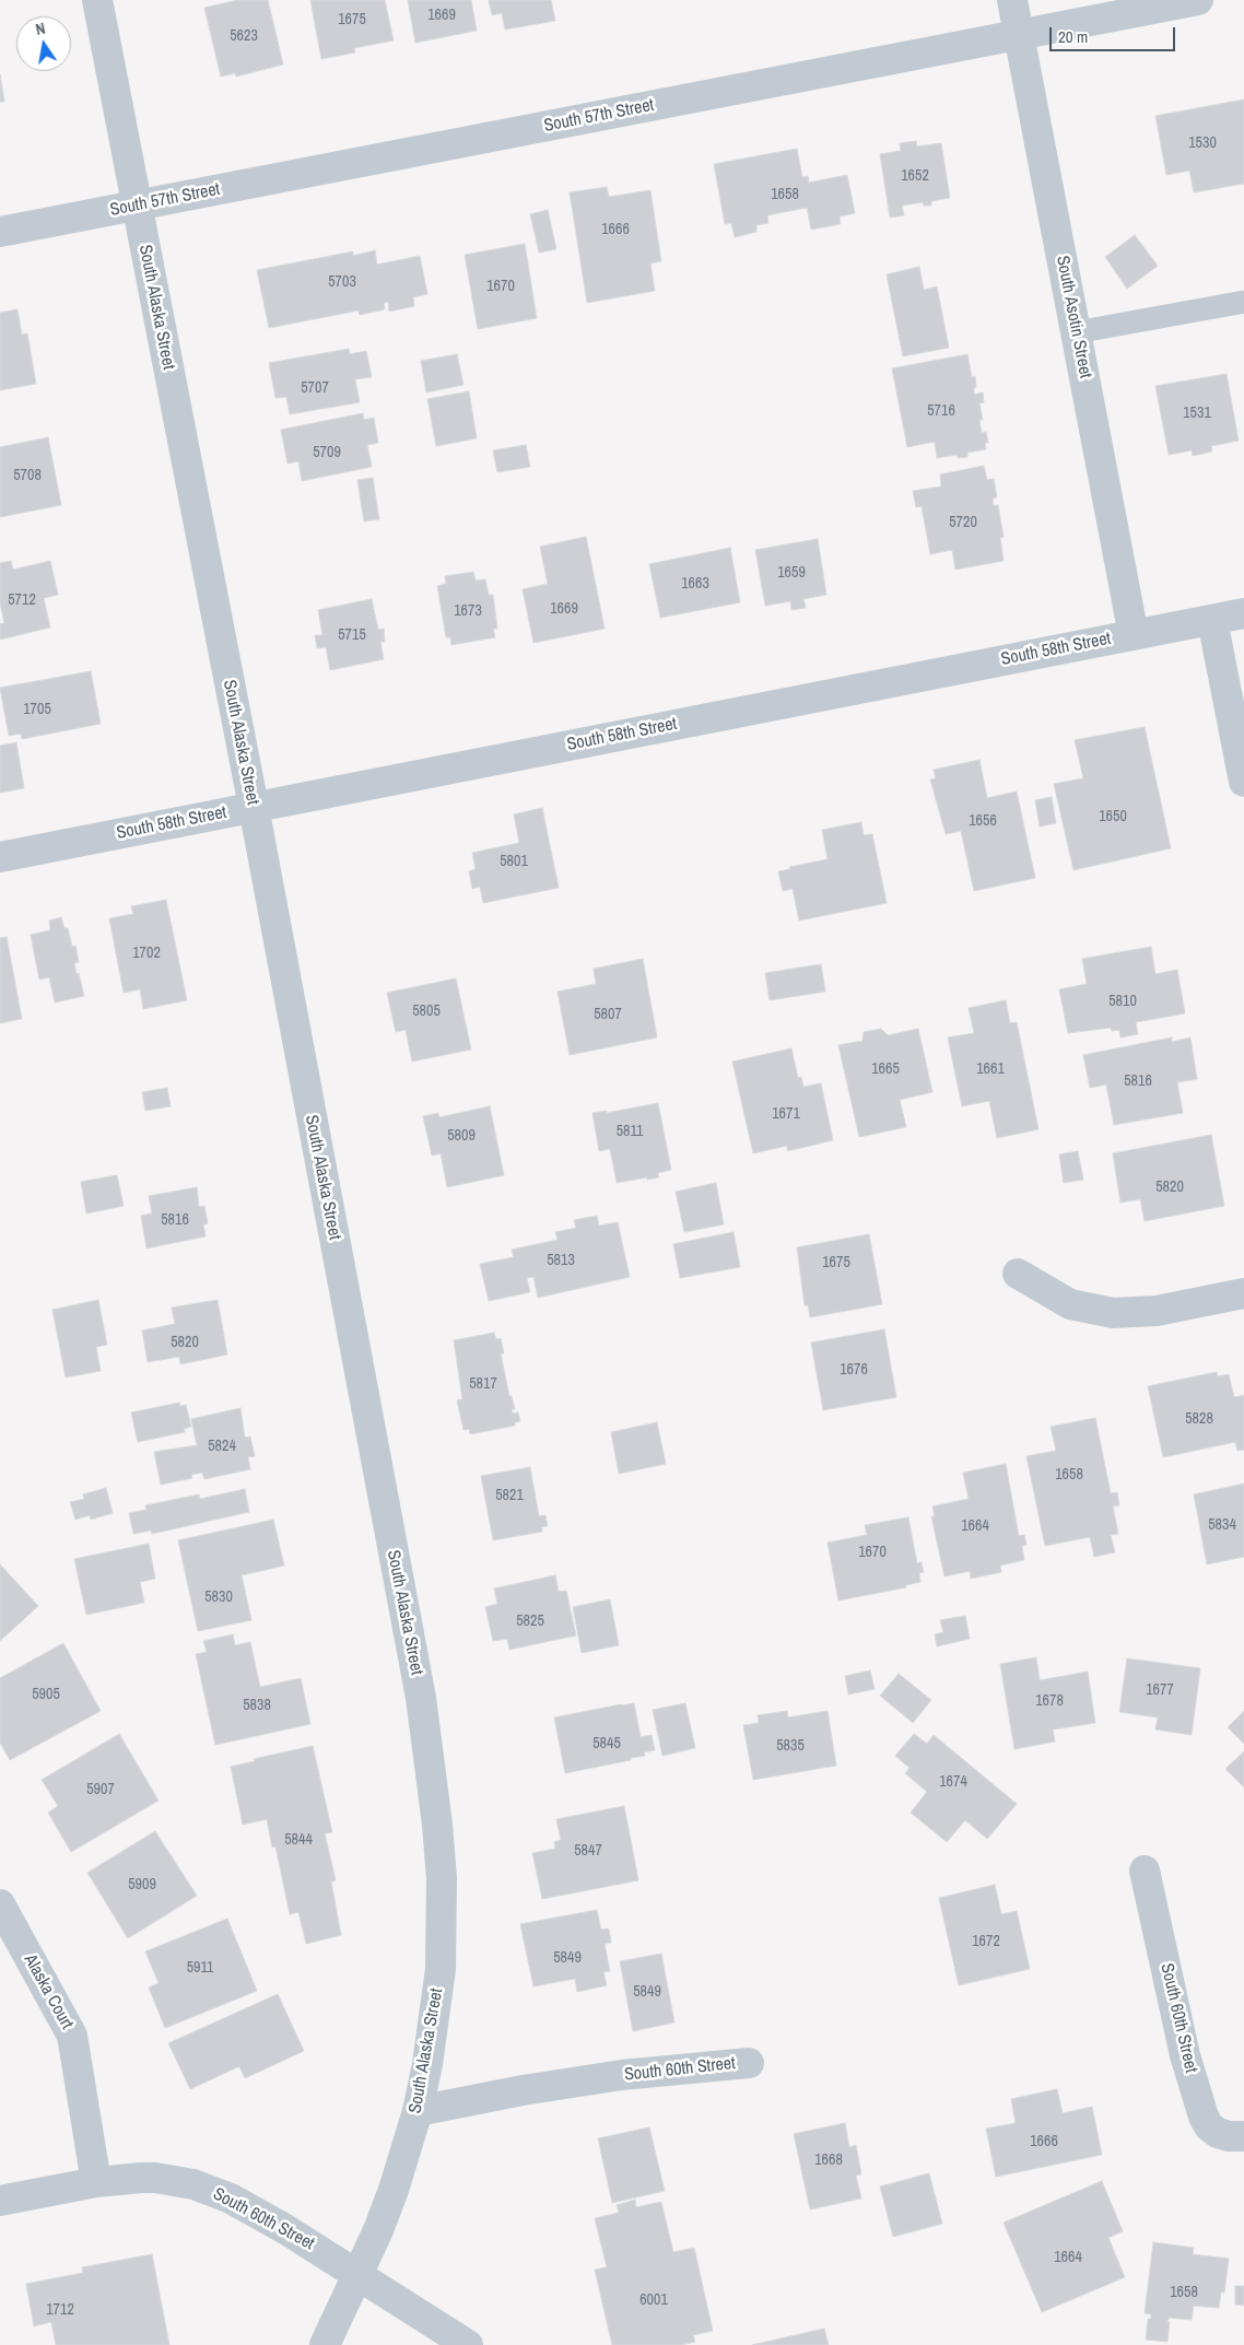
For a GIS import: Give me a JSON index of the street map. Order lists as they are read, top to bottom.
{
  "streets": {
    "street": [
      "South 57th Street",
      "South Alaska Street",
      "South Asotin Street",
      "South 58th Street",
      "Alaska Court",
      "South 60th Street"
    ]
  },
  "crossings": [
    ["South 57th Street", "South Alaska Street"],
    ["South 57th Street", "South Asotin Street"],
    ["South Alaska Street", "South 58th Street"],
    ["South Alaska Street", "South 60th Street"],
    ["South Asotin Street", "South 58th Street"],
    ["Alaska Court", "South 60th Street"]
  ],
  "house_numbers": [
    "1669",
    "1675",
    "5623",
    "1530",
    "1652",
    "1658",
    "1666",
    "5703",
    "1670",
    "5707",
    "5716",
    "1531",
    "5709",
    "5708",
    "5720",
    "1659",
    "1663",
    "5712",
    "1669",
    "1673",
    "5715",
    "1705",
    "1650",
    "1656",
    "5801",
    "1702",
    "5810",
    "5805",
    "5807",
    "1665",
    "1661",
    "5816",
    "1671",
    "5811",
    "5809",
    "5820",
    "5816",
    "5813",
    "1675",
    "5820",
    "1676",
    "5817",
    "5828",
    "5824",
    "1658",
    "5821",
    "5834",
    "1664",
    "1670",
    "5830",
    "5825",
    "1677",
    "5905",
    "1678",
    "5838",
    "5845",
    "5835",
    "1674",
    "5907",
    "5844",
    "5847",
    "5909",
    "1672",
    "5849",
    "5911",
    "5849",
    "1666",
    "1668",
    "1664",
    "1658",
    "6001",
    "1712"
  ],
  "scale_bar": "20 m",
  "north": "top"
}
